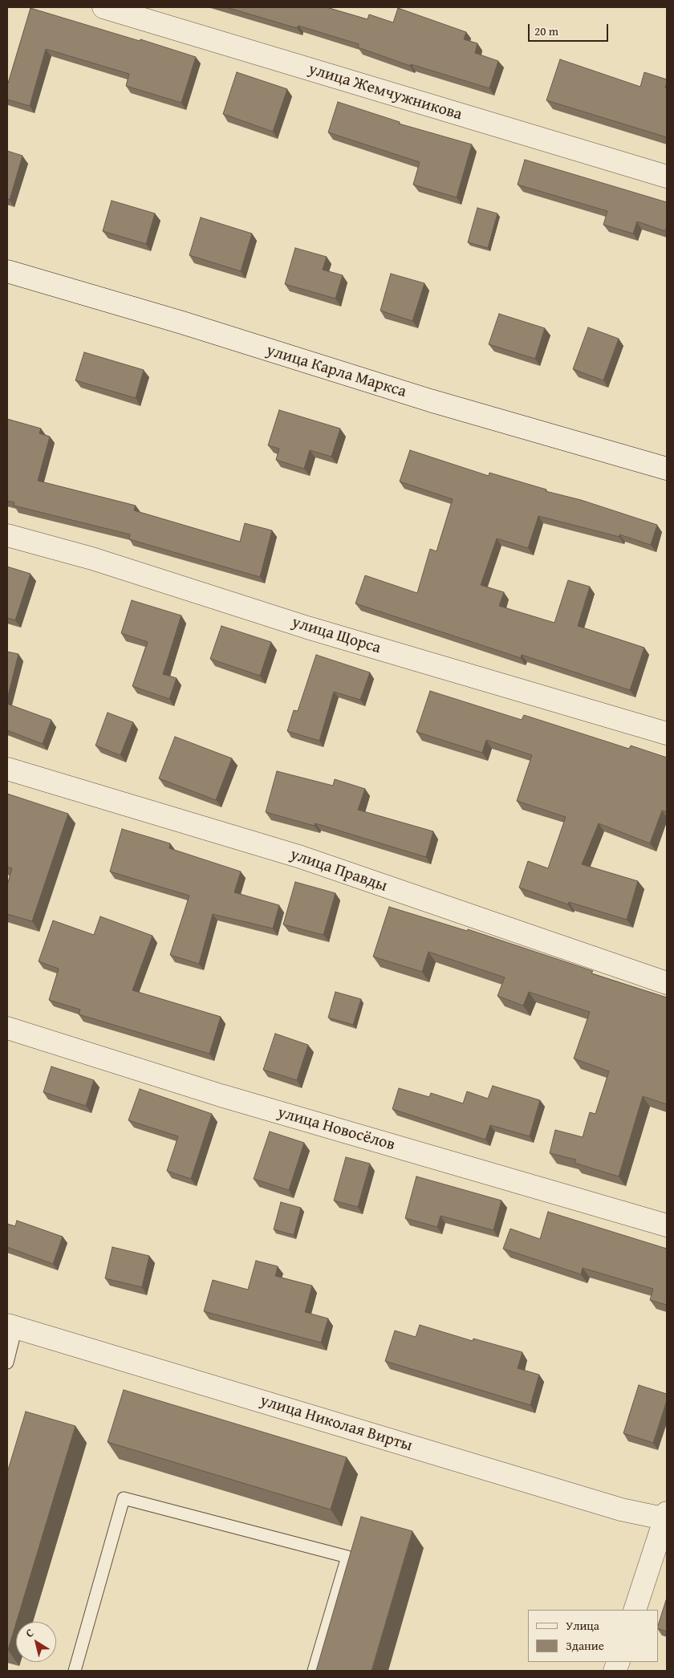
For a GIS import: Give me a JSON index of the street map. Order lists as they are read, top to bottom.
{
  "streets": {
    "street": [
      "улица Жемчужникова",
      "улица Карла Маркса",
      "улица Щорса",
      "улица Правды",
      "улица Новосёлов",
      "улица Николая Вирты"
    ]
  },
  "legend": ["Улица", "Здание"],
  "scale_bar": "20 m",
  "north": "top left"
}
